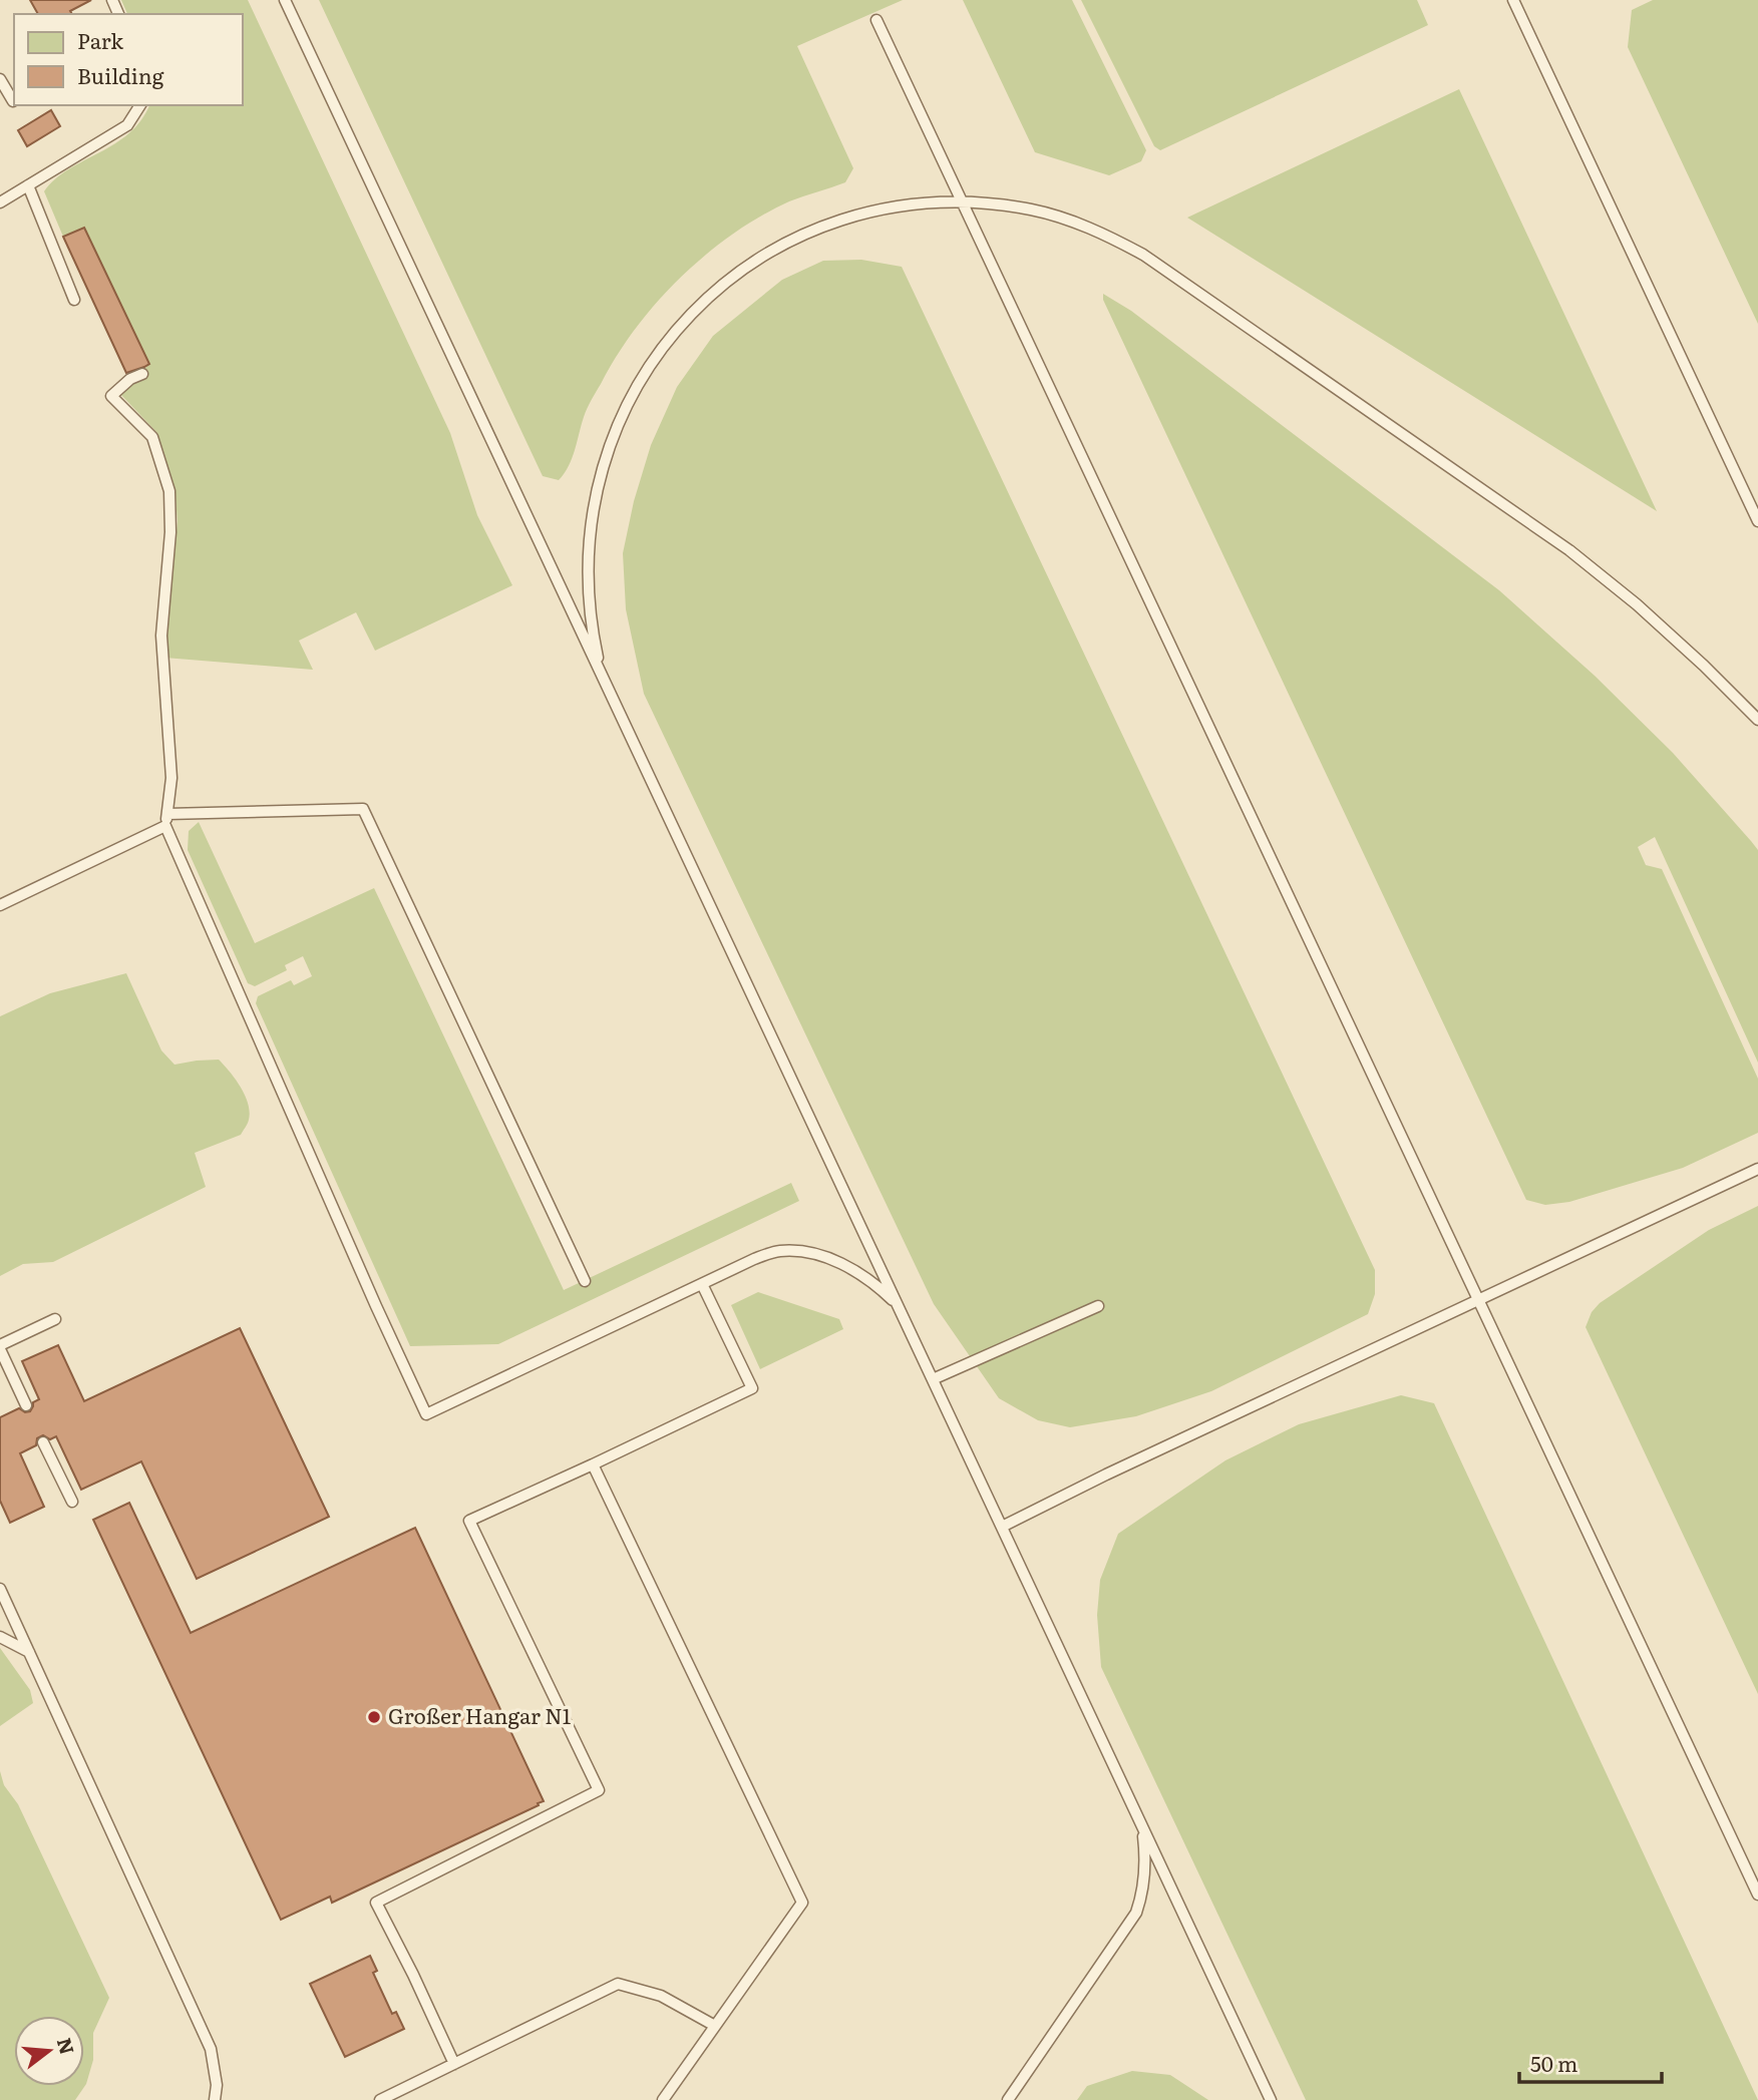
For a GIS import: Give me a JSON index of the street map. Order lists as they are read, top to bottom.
{
  "places": ["Großer Hangar N1"],
  "legend": ["Park", "Building"],
  "scale_bar": "50 m",
  "north": "right"
}
